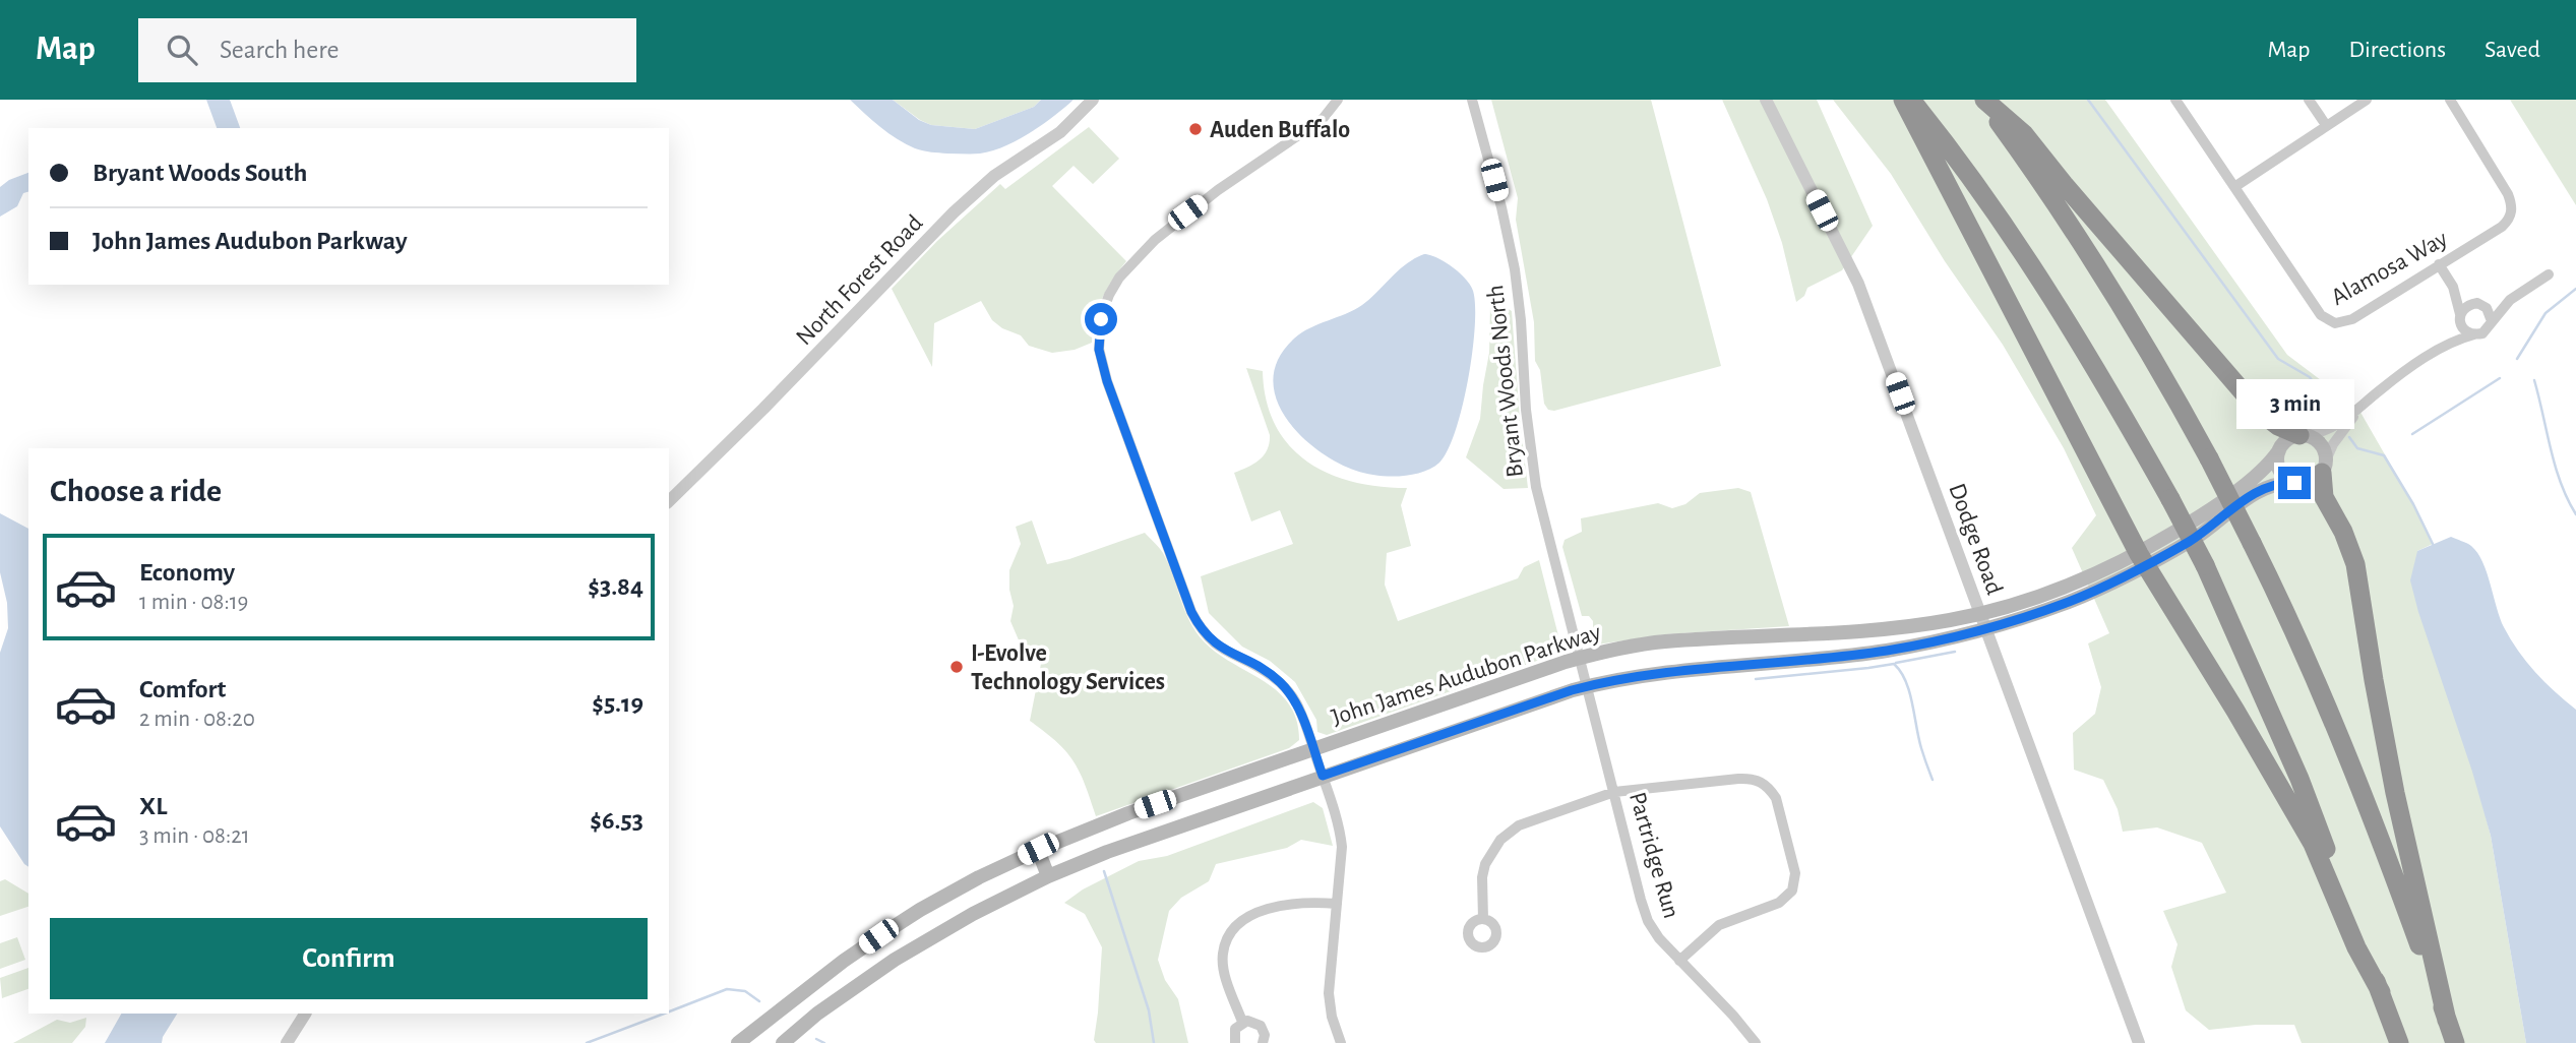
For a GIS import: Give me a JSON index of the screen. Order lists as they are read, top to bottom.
{
  "streets": {
    "main road": ["John James Audubon Parkway"],
    "street": [
      "Alamosa Way",
      "North Forest Road",
      "Bryant Woods North",
      "Dodge Road",
      "Partridge Run"
    ]
  },
  "crossings": [
    ["Bryant Woods North", "John James Audubon Parkway"],
    ["Bryant Woods North", "Partridge Run"],
    ["Dodge Road", "John James Audubon Parkway"],
    ["John James Audubon Parkway", "Partridge Run"]
  ],
  "places": ["Auden Buffalo", "I-Evolve Technology Services"],
  "page": {
    "header": "Map",
    "search": "Search here",
    "nav": ["Map", "Directions", "Saved"],
    "banner": ["Bryant Woods South", "John James Audubon Parkway"],
    "bubble": "3 min",
    "heading": "Choose a ride",
    "list": [
      {
        "name": "Economy",
        "note": "1 min · 08:19",
        "value": "$3.84"
      },
      {
        "name": "Comfort",
        "note": "2 min · 08:20",
        "value": "$5.19"
      },
      {
        "name": "XL",
        "note": "3 min · 08:21",
        "value": "$6.53"
      }
    ],
    "buttons": "Confirm"
  }
}
